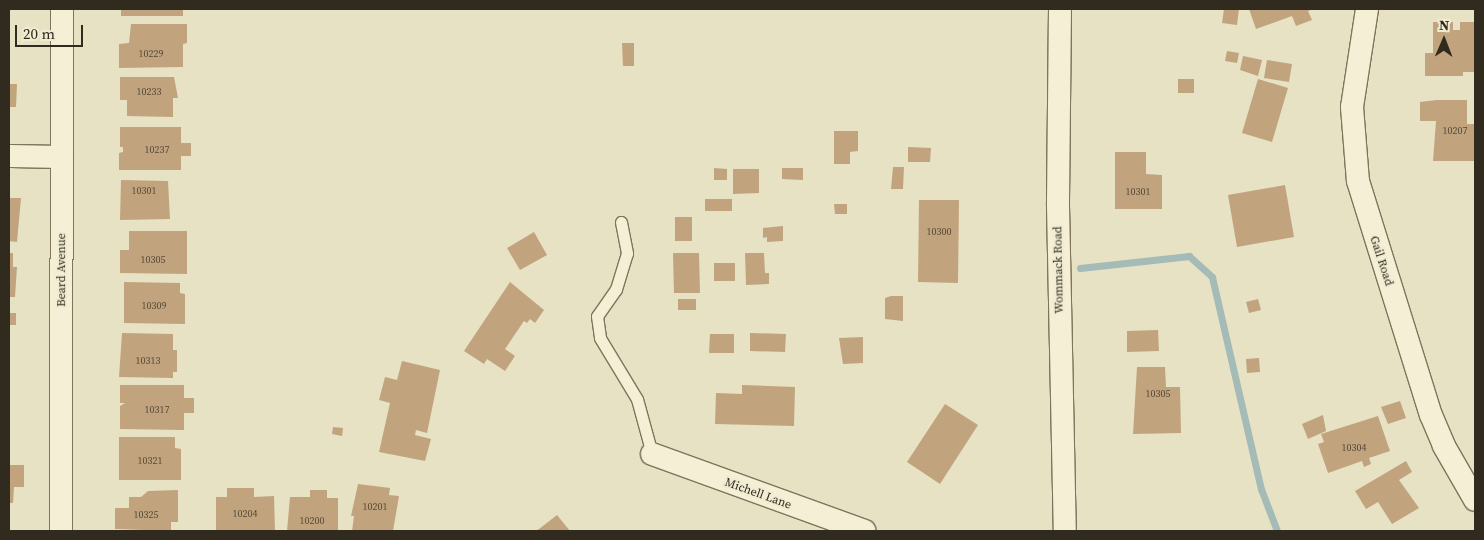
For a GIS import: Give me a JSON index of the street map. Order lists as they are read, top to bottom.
{
  "streets": {
    "street": [
      "Gail Road",
      "Beard Avenue",
      "Wommack Road",
      "Michell Lane"
    ]
  },
  "house_numbers": [
    "10229",
    "10233",
    "10207",
    "10237",
    "10301",
    "10301",
    "10300",
    "10305",
    "10309",
    "10313",
    "10305",
    "10317",
    "10304",
    "10321",
    "10201",
    "10204",
    "10325",
    "10200"
  ],
  "scale_bar": "20 m",
  "north": "top"
}
